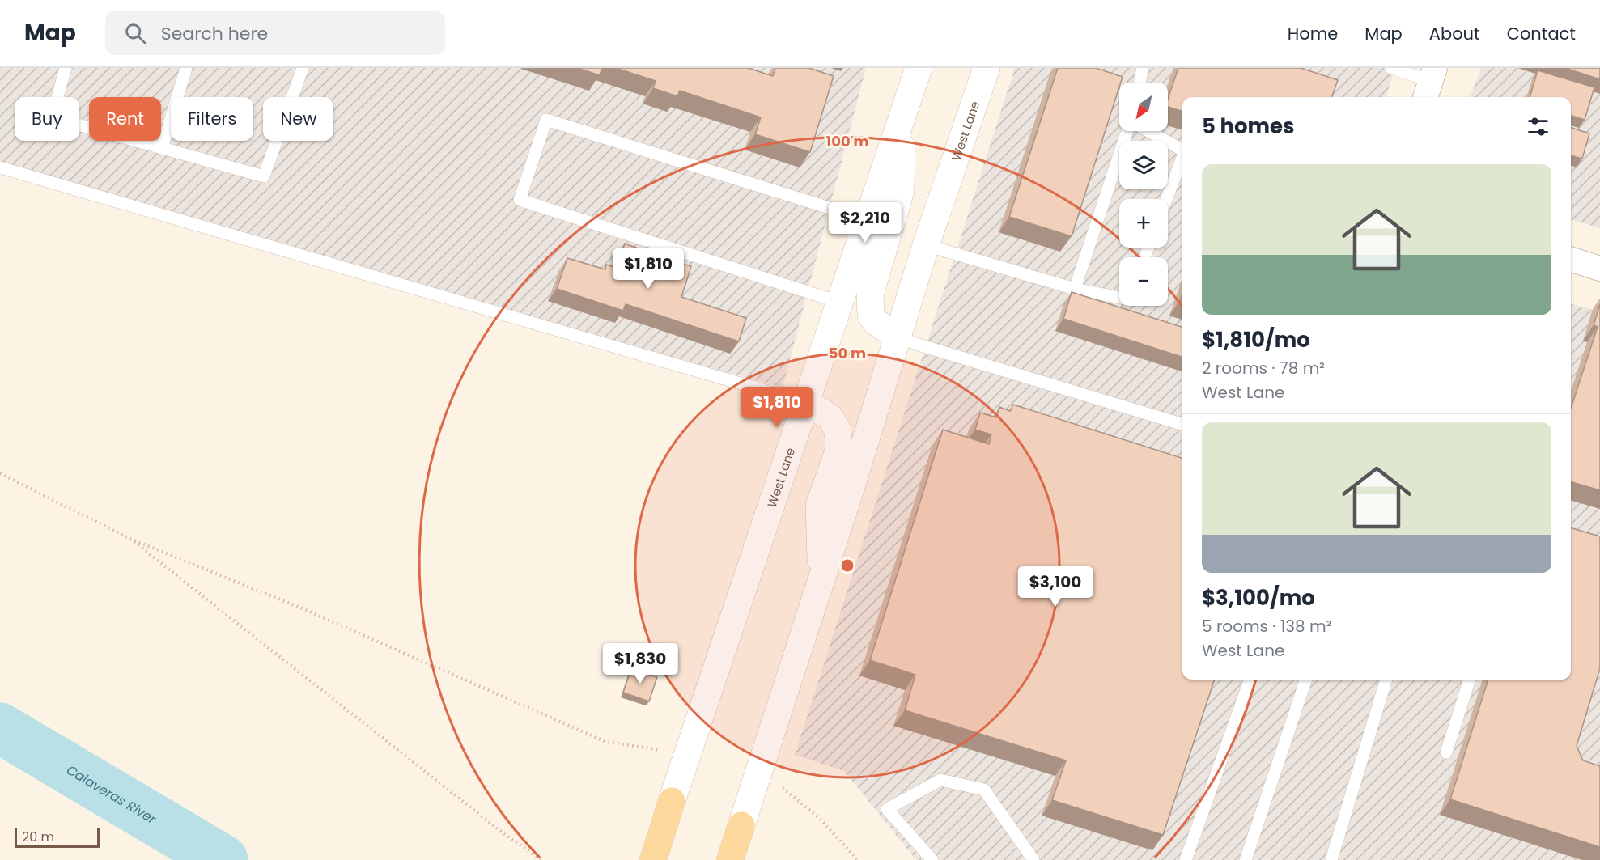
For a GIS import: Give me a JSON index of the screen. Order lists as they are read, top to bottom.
{
  "streets": {
    "main road": ["West Lane"]
  },
  "water": ["Calaveras River"],
  "scale_bar": "20 m",
  "north": "bottom left",
  "page": {
    "header": "Map",
    "search": "Search here",
    "nav": [
      "Home",
      "Map",
      "About",
      "Contact"
    ],
    "map_buttons": ["+", "−"],
    "chip": [
      "Buy",
      "Rent",
      "Filters",
      "New"
    ],
    "heading": "5 homes",
    "list": [
      {
        "name": "$1,810/mo",
        "note": "2 rooms · 78 m² · West Lane"
      },
      {
        "name": "$3,100/mo",
        "note": "5 rooms · 138 m² · West Lane"
      }
    ],
    "price": [
      "$2,210",
      "$1,810",
      "$1,810",
      "$3,100",
      "$1,830"
    ],
    "scale": "20 m"
  },
  "rings": ["100 m", "50 m"]
}
